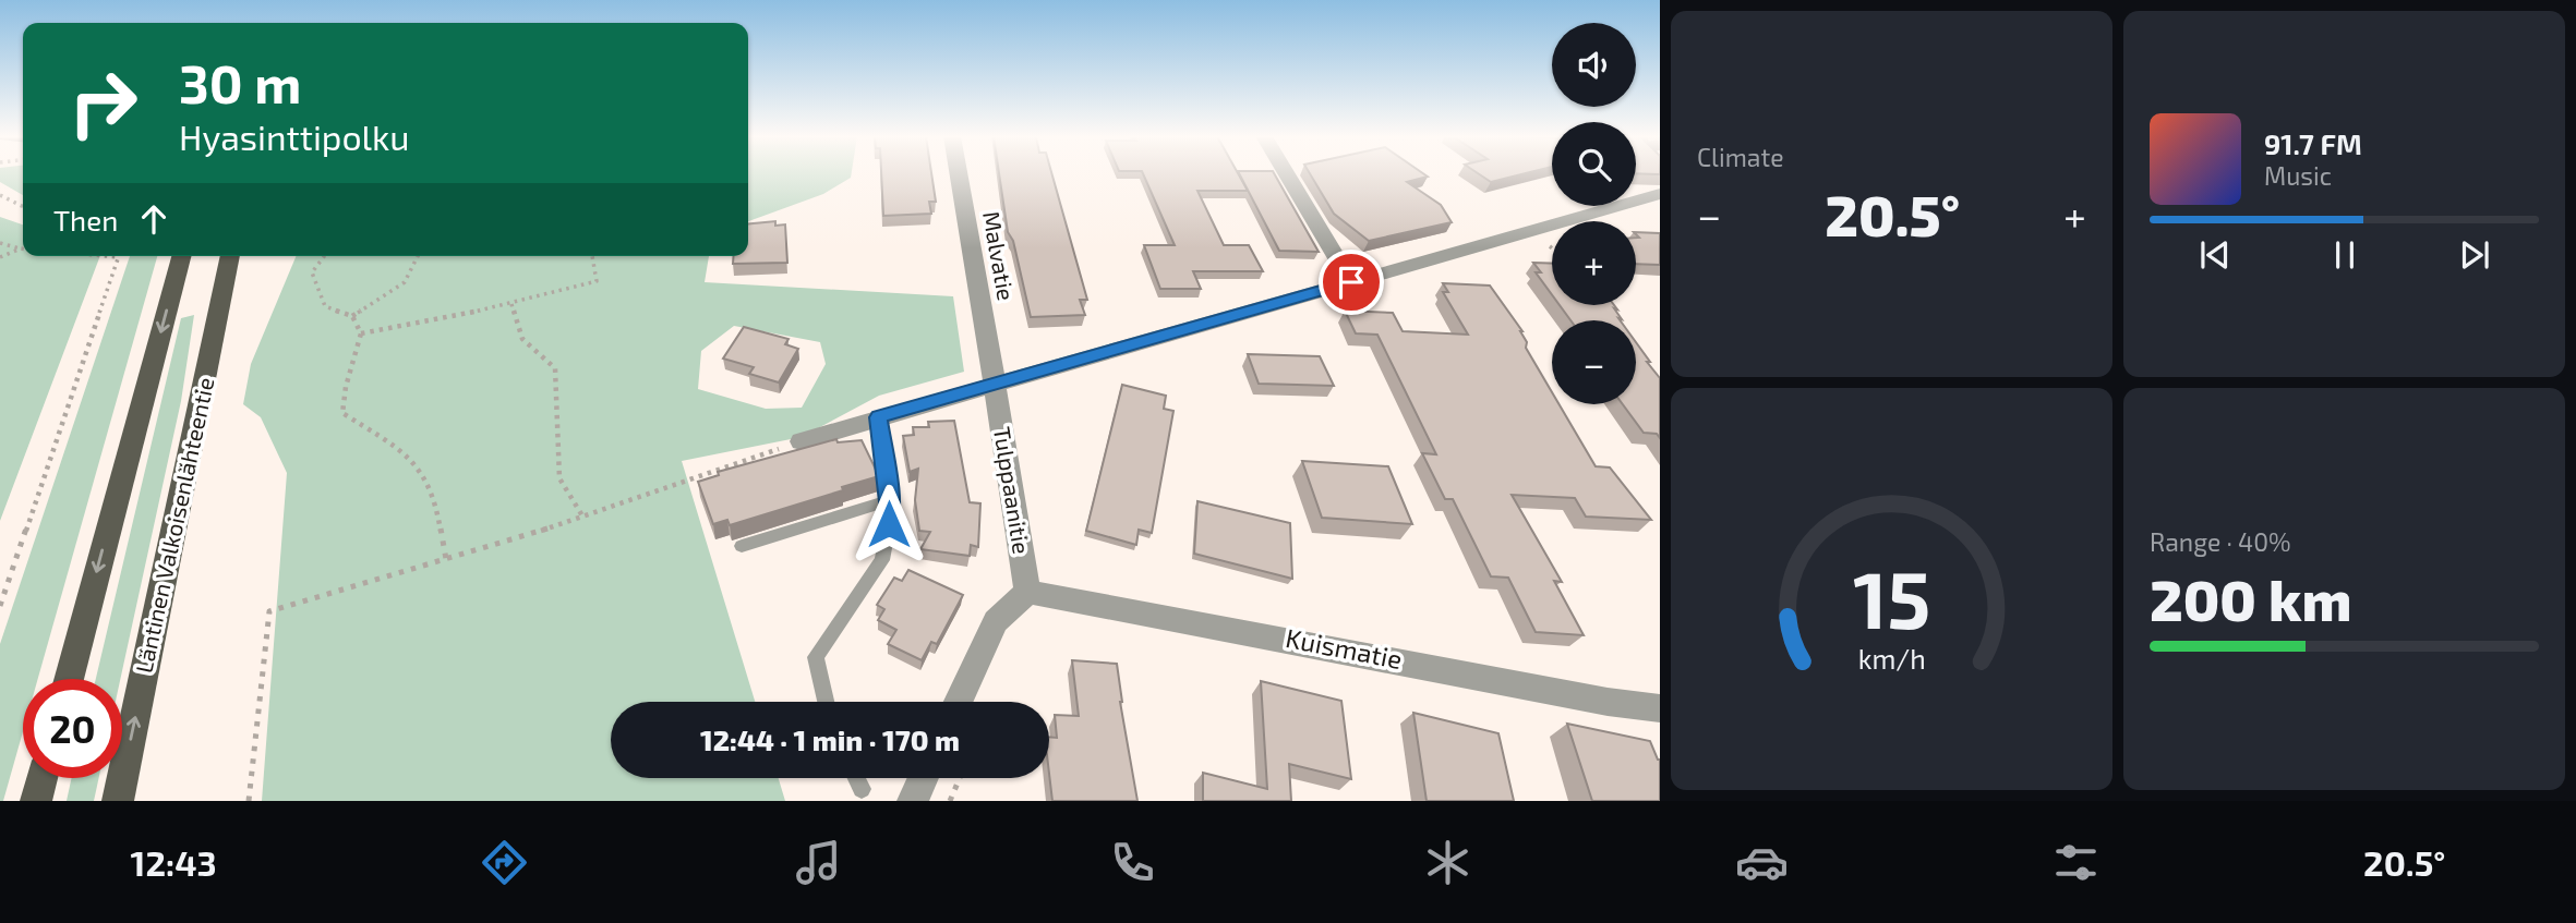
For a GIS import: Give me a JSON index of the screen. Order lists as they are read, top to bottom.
{
  "streets": {
    "main road": ["Läntinen Valkoisenlähteentie"],
    "street": ["Malvatie", "Tulppaanitie", "Kuismatie"]
  },
  "crossings": [
    ["Malvatie", "Tulppaanitie"],
    ["Tulppaanitie", "Kuismatie"]
  ],
  "page": {
    "tile": [
      "Climate",
      ["Range · 40%", "200 km"]
    ],
    "map_buttons": ["+", "−"],
    "turn": ["30 m", "Hyasinttipolku"],
    "song": ["91.7 FM", "Music"],
    "then": "Then",
    "heat": ["−", "20.5°", "+"],
    "limit": "20",
    "trip": "12:44 · 1 min · 170 m",
    "tabs": ["12:43", "20.5°"],
    "gauge": ["15", "km/h"]
  }
}
